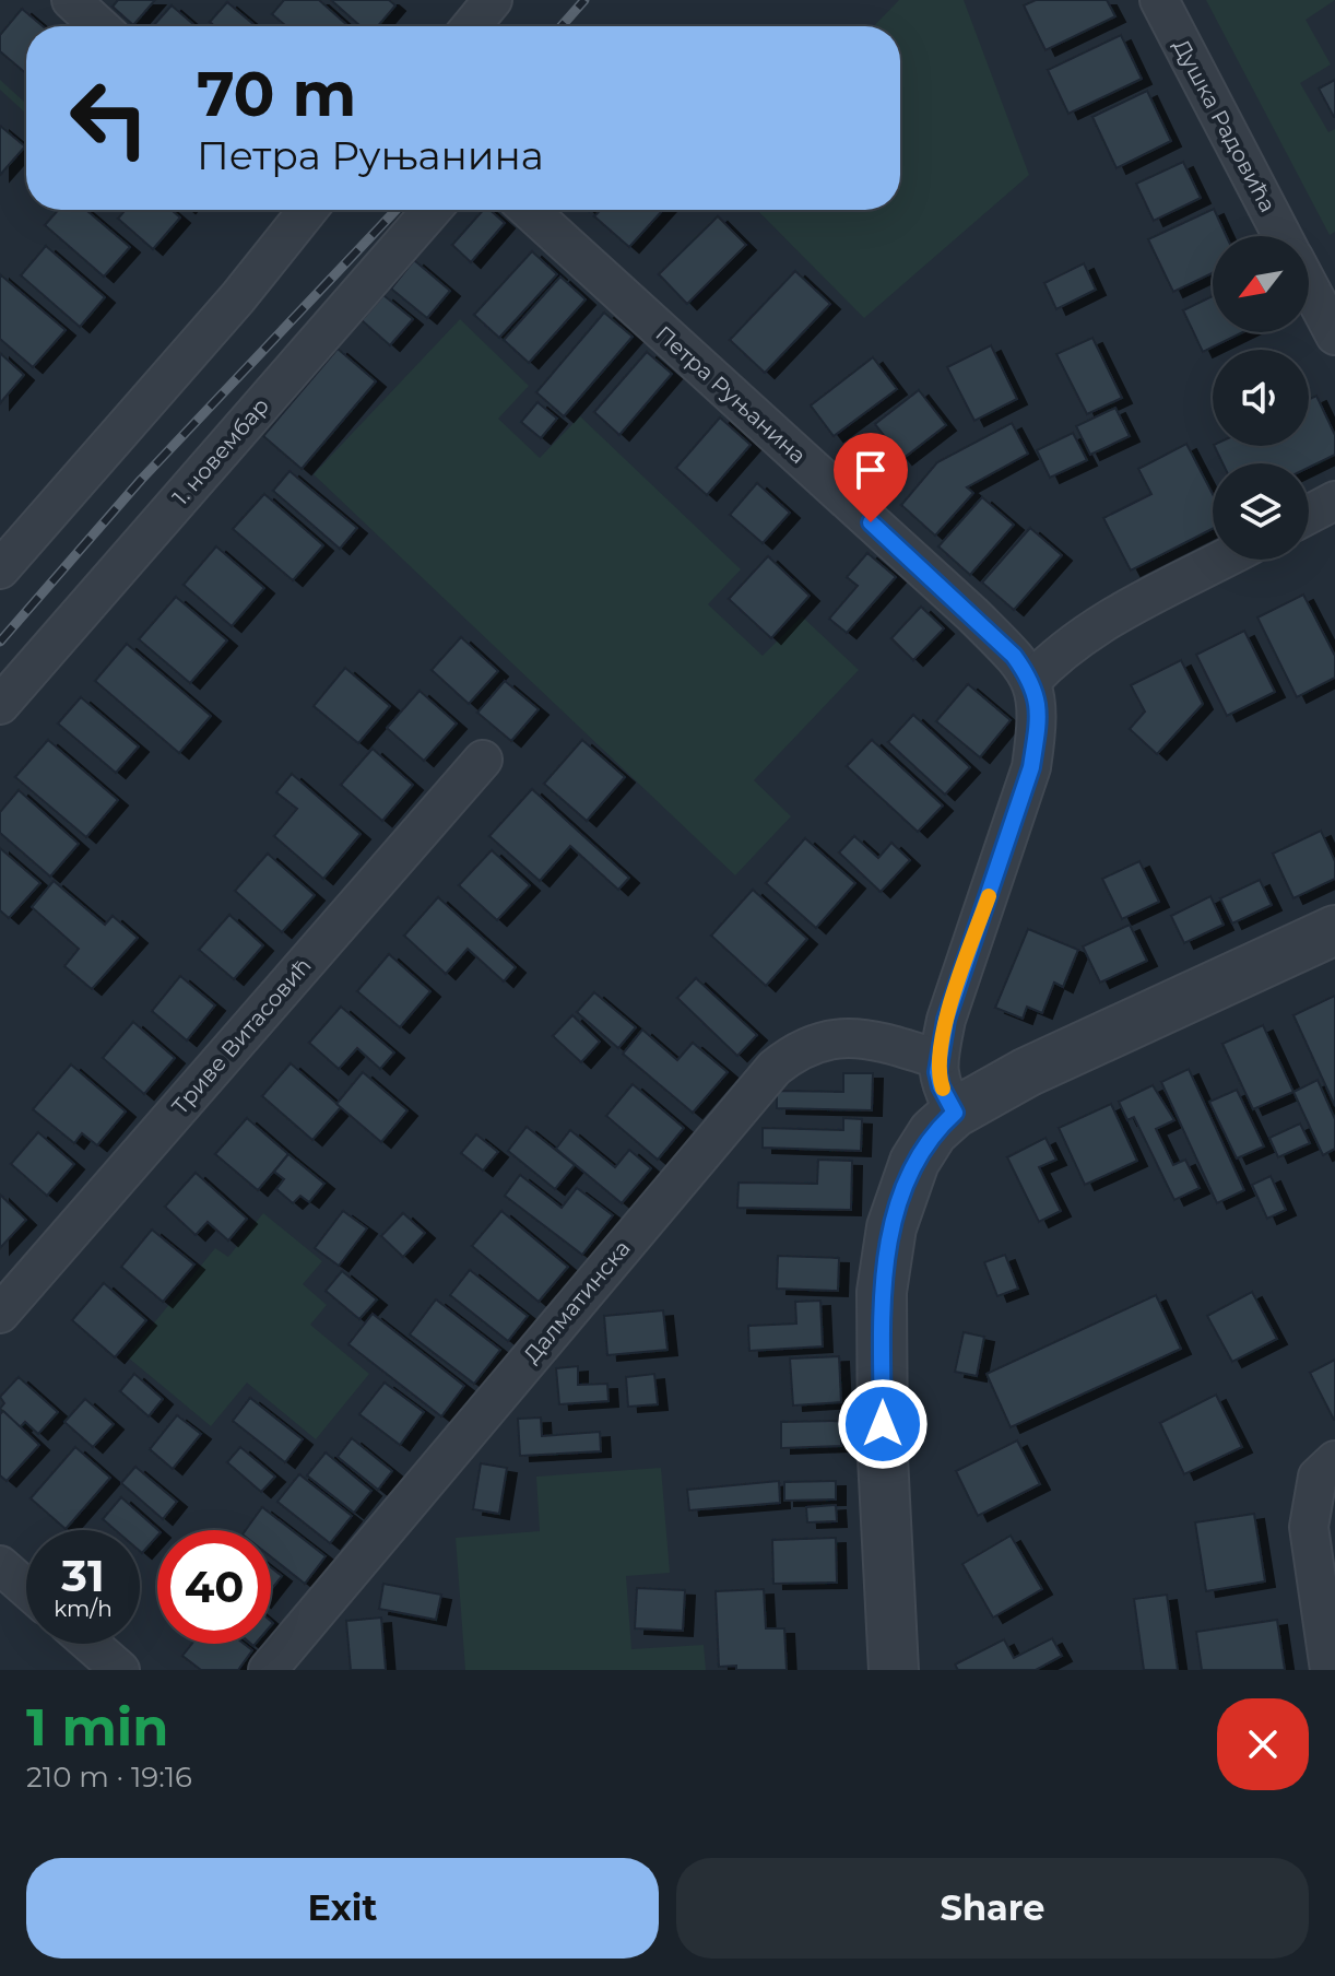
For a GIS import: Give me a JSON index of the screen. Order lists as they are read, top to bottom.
{
  "streets": {
    "street": [
      "Душка Радовића",
      "Петра Руњанина",
      "1. новембар",
      "Триве Витасовић",
      "Далматинска"
    ]
  },
  "crossings": [
    ["Петра Руњанина", "Далматинска"]
  ],
  "north": "bottom left",
  "page": {
    "turn": ["70 m", "Петра Руњанина"],
    "speed": "31 km/h",
    "limit": "40",
    "heading": ["1 min", "210 m · 19:16"],
    "buttons": ["Exit", "Share"]
  }
}
